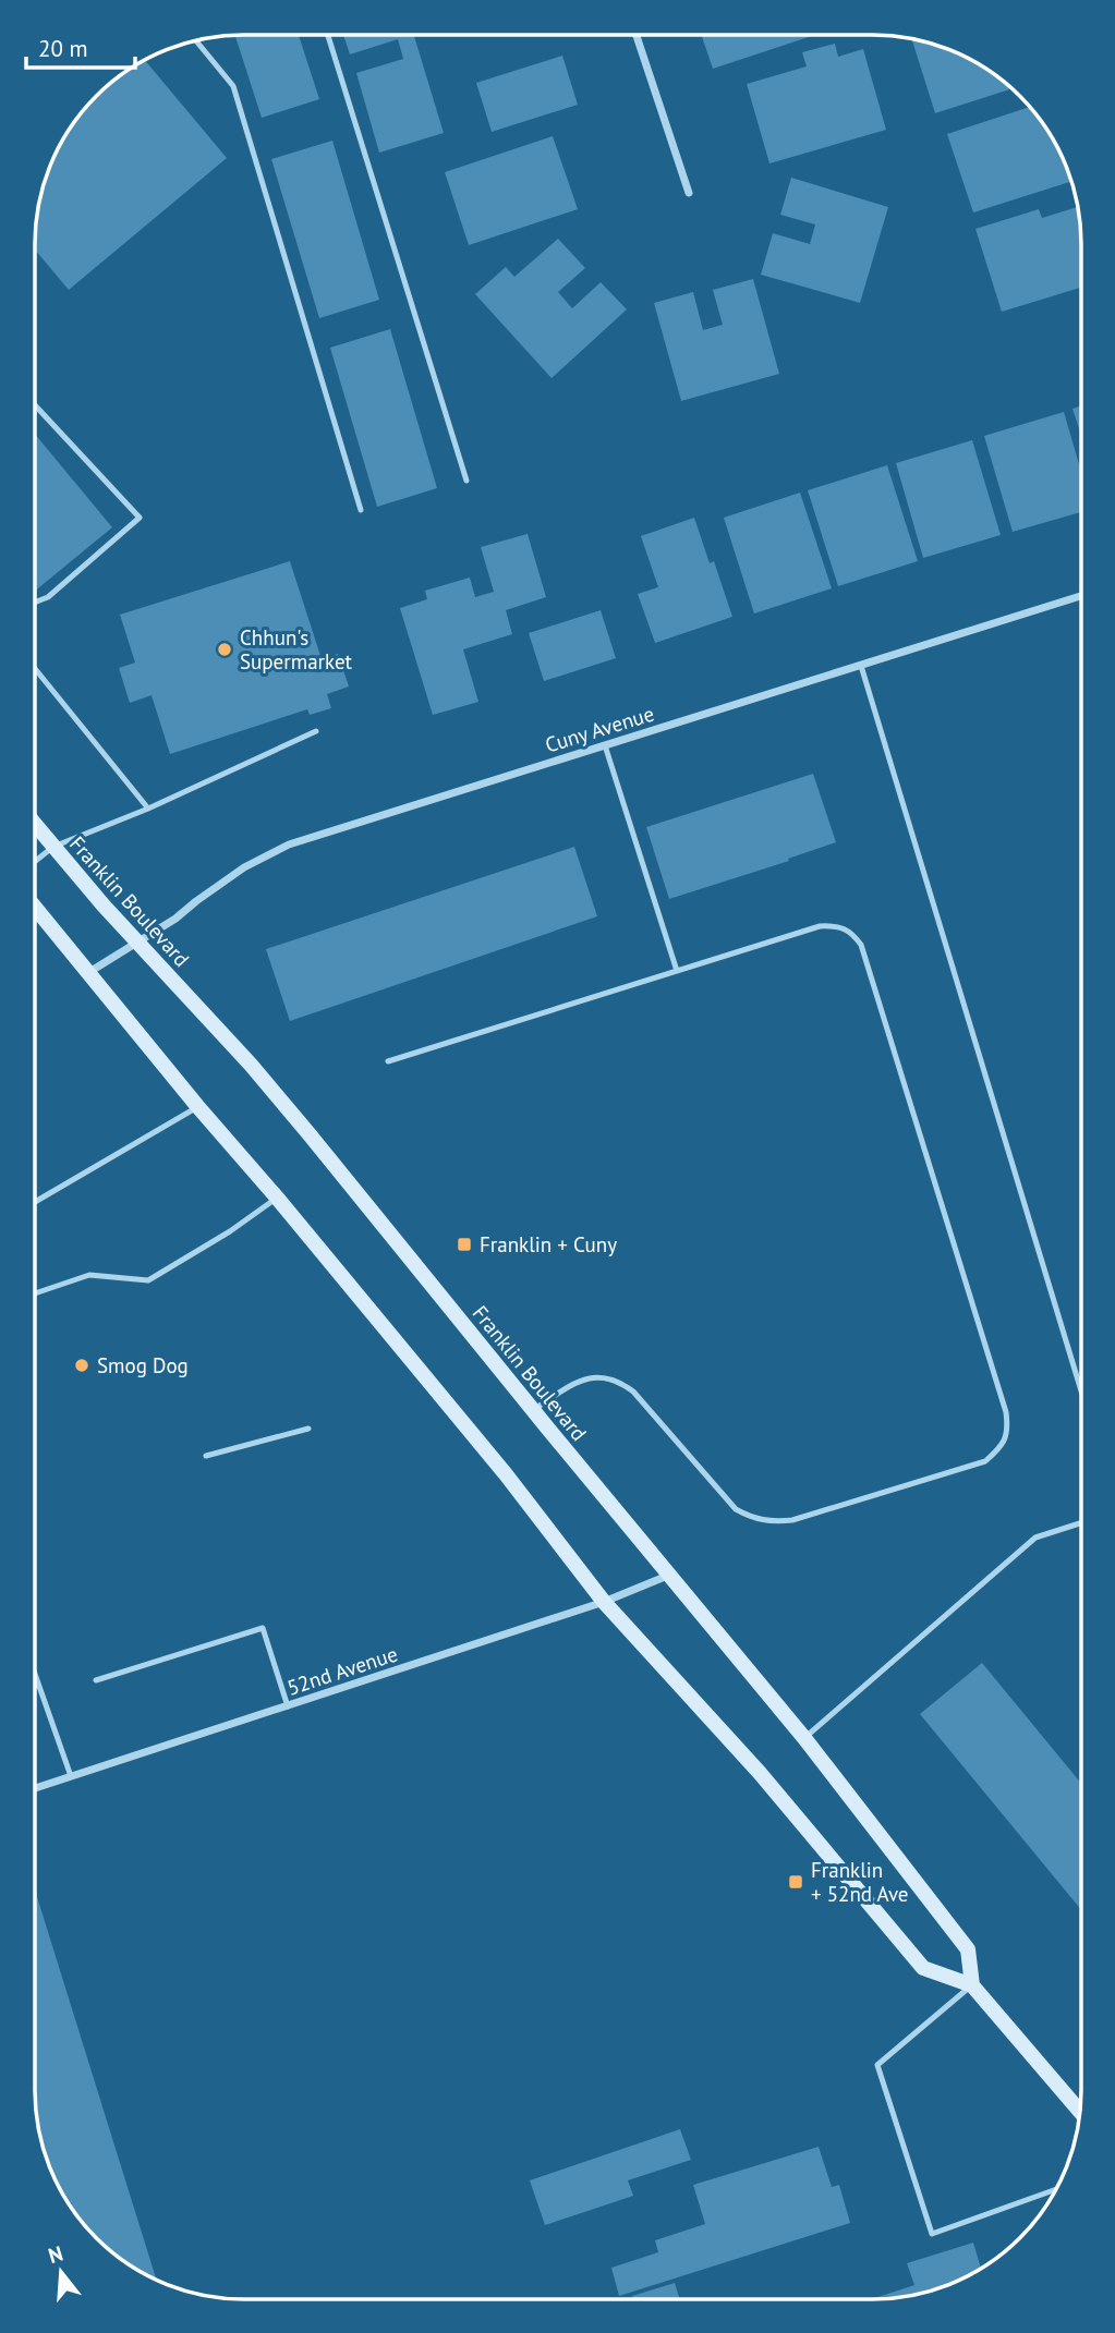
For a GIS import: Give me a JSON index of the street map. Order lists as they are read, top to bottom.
{
  "streets": {
    "main road": ["Franklin Boulevard"],
    "street": ["Cuny Avenue", "52nd Avenue"]
  },
  "crossings": [
    ["Cuny Avenue", "Franklin Boulevard"],
    ["Franklin Boulevard", "52nd Avenue"]
  ],
  "places": {
    "other": ["Chhun's Supermarket", "Smog Dog"],
    "transit": ["Franklin + Cuny", "Franklin + 52nd Ave"]
  },
  "scale_bar": "20 m",
  "north": "top"
}
